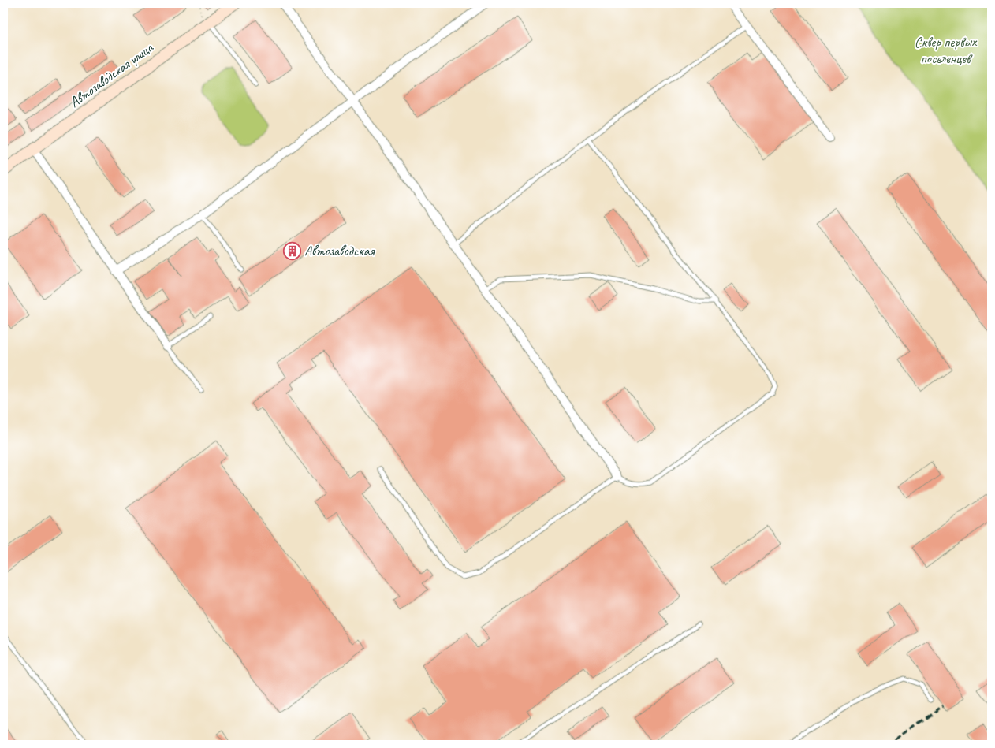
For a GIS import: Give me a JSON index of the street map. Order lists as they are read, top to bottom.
{
  "streets": {
    "street": ["Автозаводская улица"]
  },
  "parks": ["Сквер первых поселенцев"],
  "places": {
    "building": ["Автозаводская"]
  }
}
